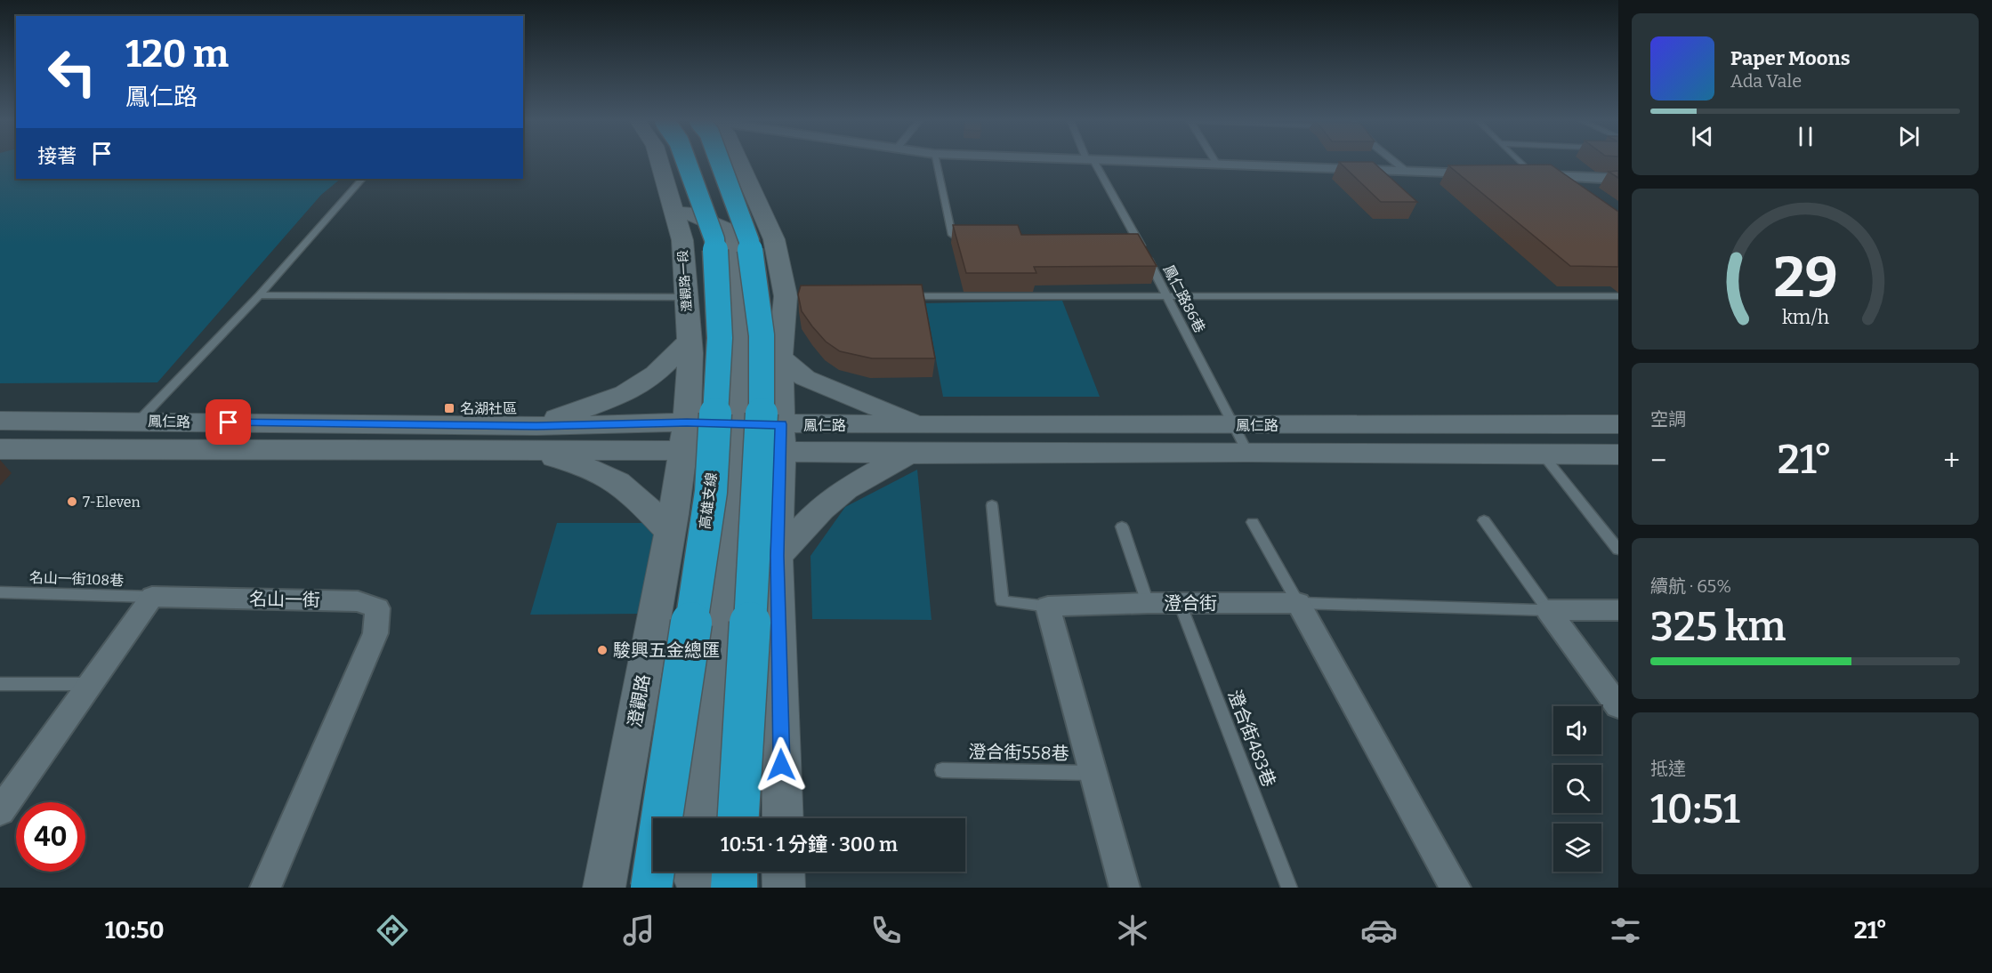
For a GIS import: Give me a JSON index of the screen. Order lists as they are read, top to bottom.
{
  "streets": {
    "highway": ["高雄支線"],
    "main road": ["澄觀路一段", "鳳仁路", "澄觀路"],
    "street": ["名山一街", "澄合街"],
    "lane": [
      "鳳仁路86巷",
      "名山一街108巷",
      "澄合街483巷",
      "澄合街558巷"
    ]
  },
  "crossings": [
    ["澄觀路一段", "鳳仁路"],
    ["澄觀路一段", "澄觀路"],
    ["鳳仁路86巷", "鳳仁路"],
    ["鳳仁路", "澄觀路"],
    ["名山一街108巷", "名山一街"],
    ["澄合街", "澄合街483巷"]
  ],
  "places": {
    "transit": ["名湖社區"],
    "other": ["7-Eleven", "駿興五金總匯"]
  },
  "page": {
    "turn": ["120 m", "鳳仁路"],
    "song": ["Paper Moons", "Ada Vale"],
    "then": "接著",
    "tile": [
      "空調",
      ["續航 · 65%", "325 km"],
      ["抵達", "10:51"]
    ],
    "heat": ["−", "21°", "+"],
    "limit": "40",
    "trip": "10:51 · 1 分鐘 · 300 m",
    "tabs": ["10:50", "21°"],
    "gauge": ["29", "km/h"]
  }
}
